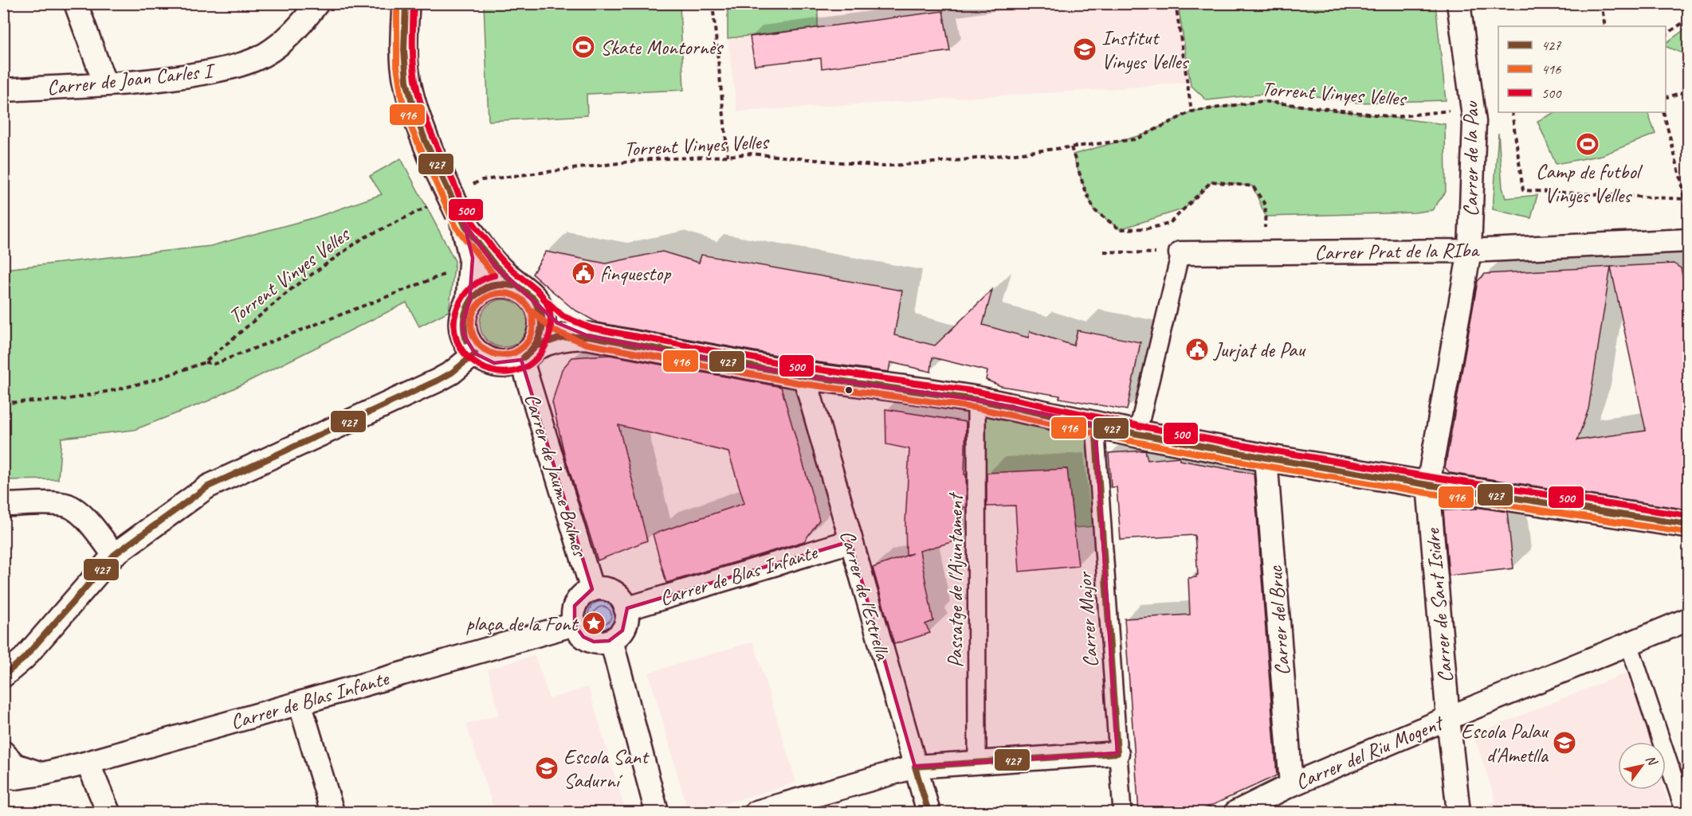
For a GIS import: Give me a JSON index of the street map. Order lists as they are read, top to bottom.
{
  "streets": {
    "street": [
      "Carrer de Joan Carles I",
      "Carrer de la Pau",
      "Carrer Prat de la RIba",
      "Carrer de Jaume Balmes",
      "Carrer de Blas Infante",
      "Passatge de l'Ajuntament",
      "Carrer de l'Estrella",
      "Carrer de Sant Isidre",
      "Carrer Major",
      "Carrer del Bruc",
      "Carrer del Riu Mogent"
    ],
    "path": ["Torrent Vinyes Velles"]
  },
  "crossings": [
    ["Torrent Vinyes Velles", "Carrer de la Pau"],
    ["Carrer de la Pau", "Carrer Prat de la RIba"],
    ["Carrer de la Pau", "Carrer de Sant Isidre"],
    ["Carrer de Jaume Balmes", "Carrer de Blas Infante"],
    ["Carrer de Blas Infante", "Carrer de l'Estrella"],
    ["Carrer de Sant Isidre", "Carrer del Riu Mogent"],
    ["Carrer del Bruc", "Carrer del Riu Mogent"]
  ],
  "places": {
    "sports": ["Skate Montornès", "Camp de futbol Vinyes Velles"],
    "school or university": ["Institut Vinyes Velles", "Escola Palau d'Ametlla", "Escola Sant Sadurní"],
    "public building": ["finquestop", "Jurjat de Pau"],
    "place": ["plaça de la Font"]
  },
  "lines": ["transit line 427", "transit line 416", "transit line 500"],
  "legend": ["427", "416", "500"],
  "north": "top right"
}
